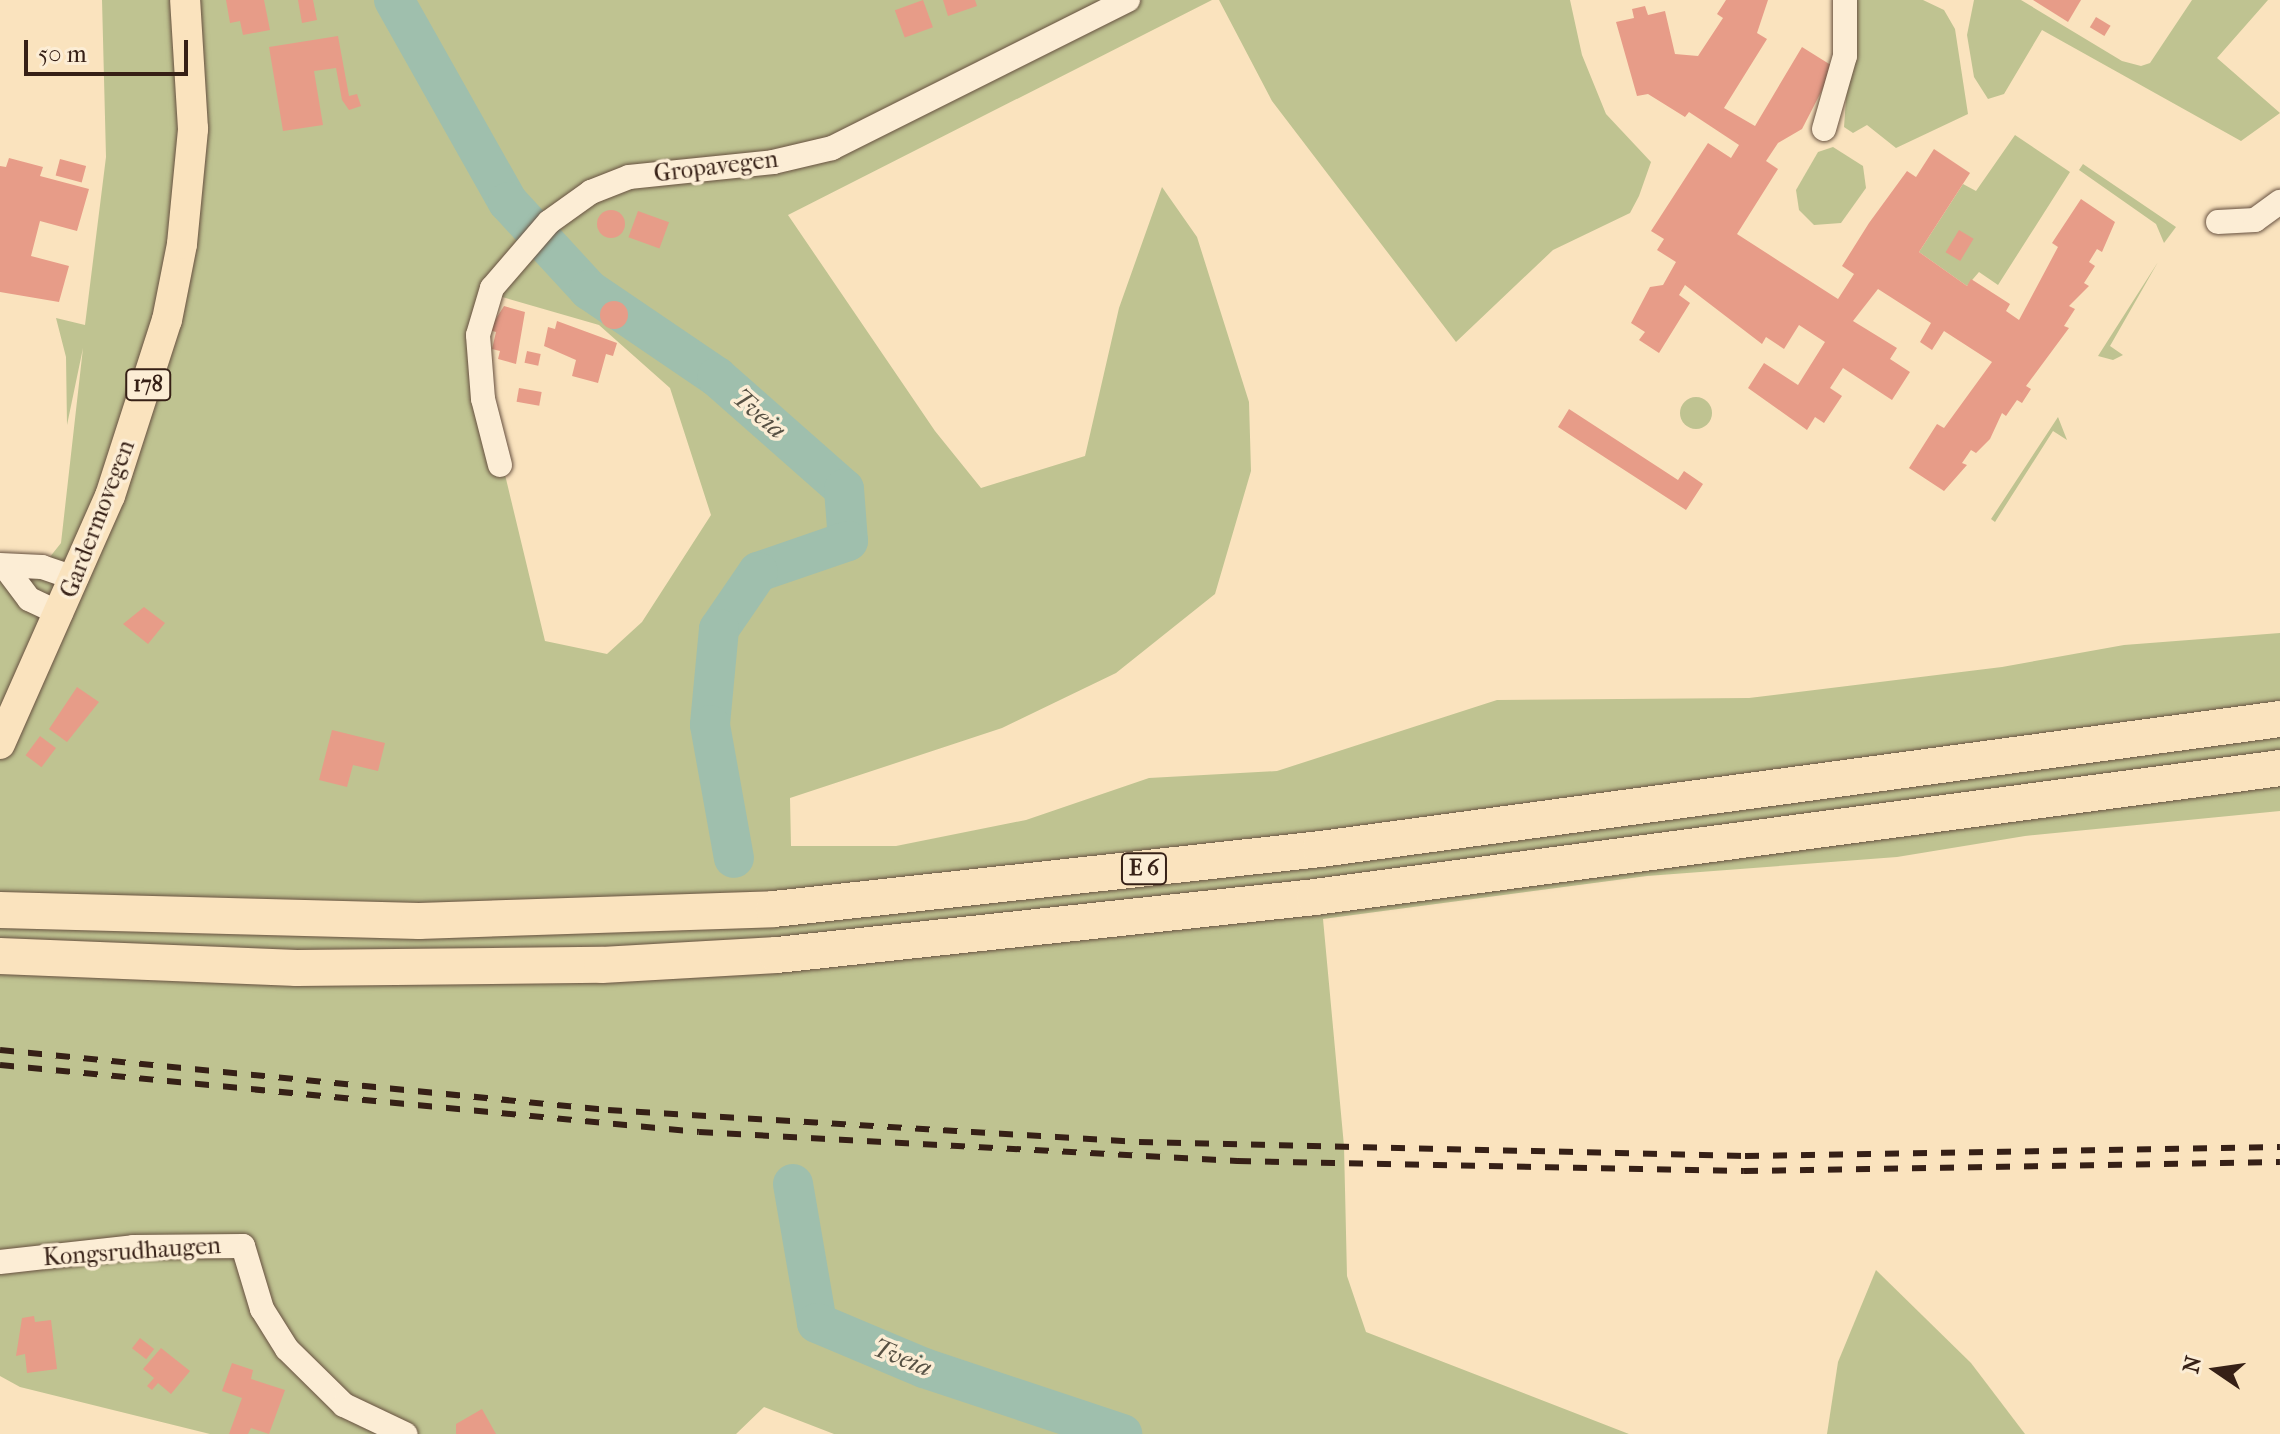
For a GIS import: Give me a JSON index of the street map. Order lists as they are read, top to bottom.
{
  "streets": {
    "highway": ["E 6"],
    "main road": ["178", "Gardermovegen"],
    "street": ["Gropavegen", "Kongsrudhaugen"]
  },
  "water": ["Tveia"],
  "scale_bar": "50 m",
  "north": "left"
}
